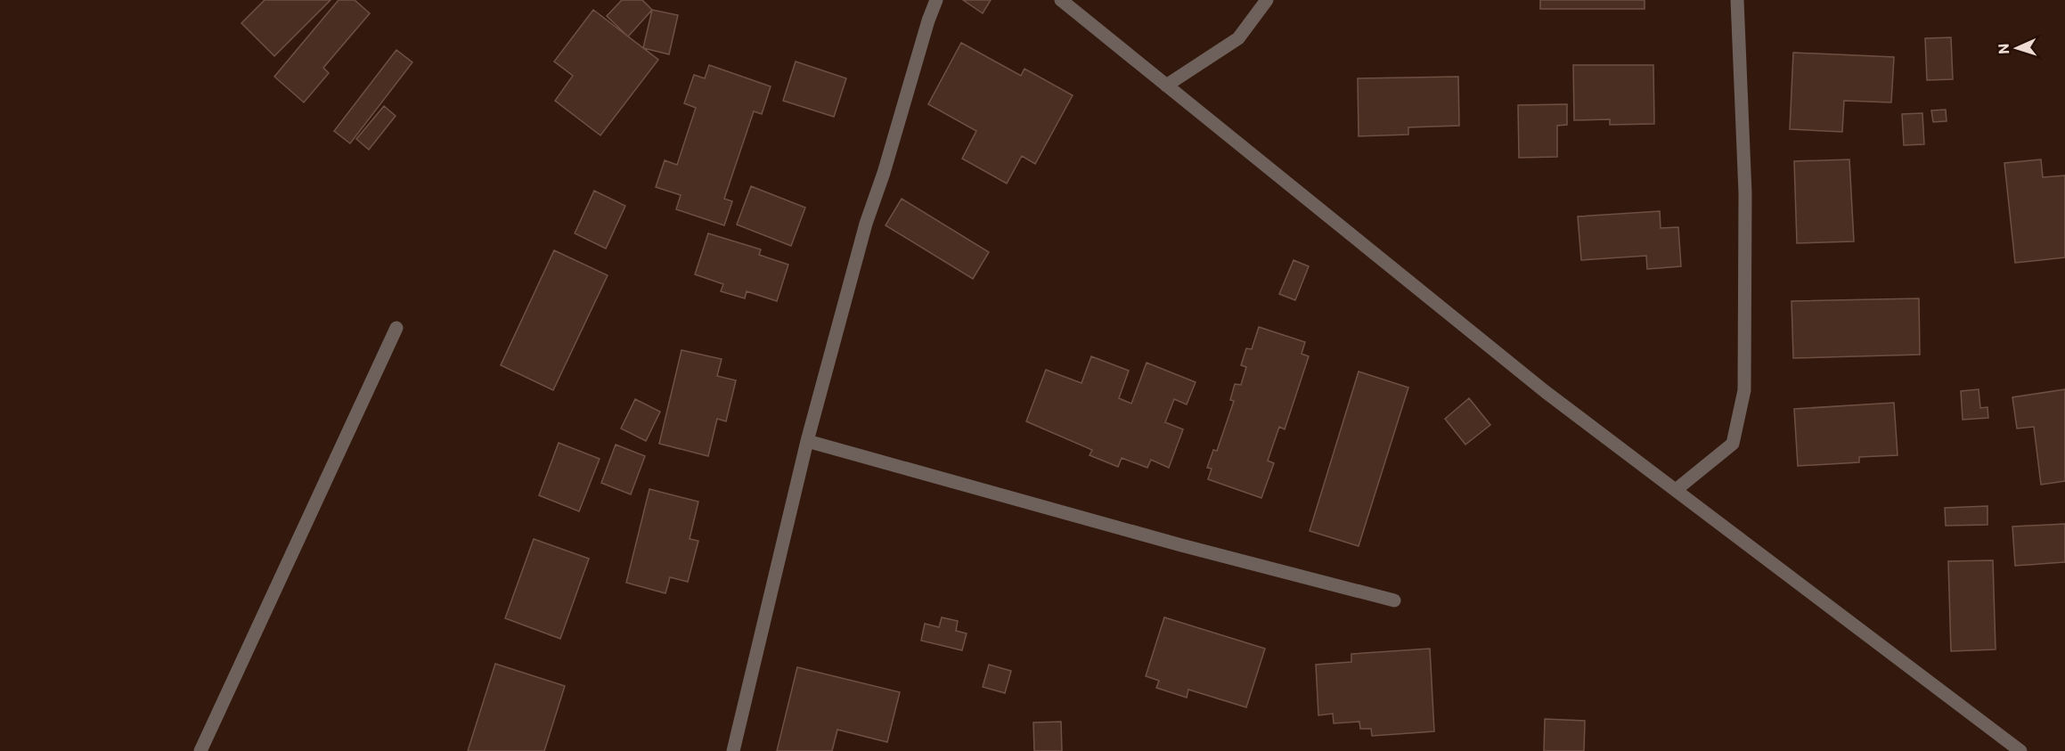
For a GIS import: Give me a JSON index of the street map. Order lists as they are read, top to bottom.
{
  "north": "left"
}
